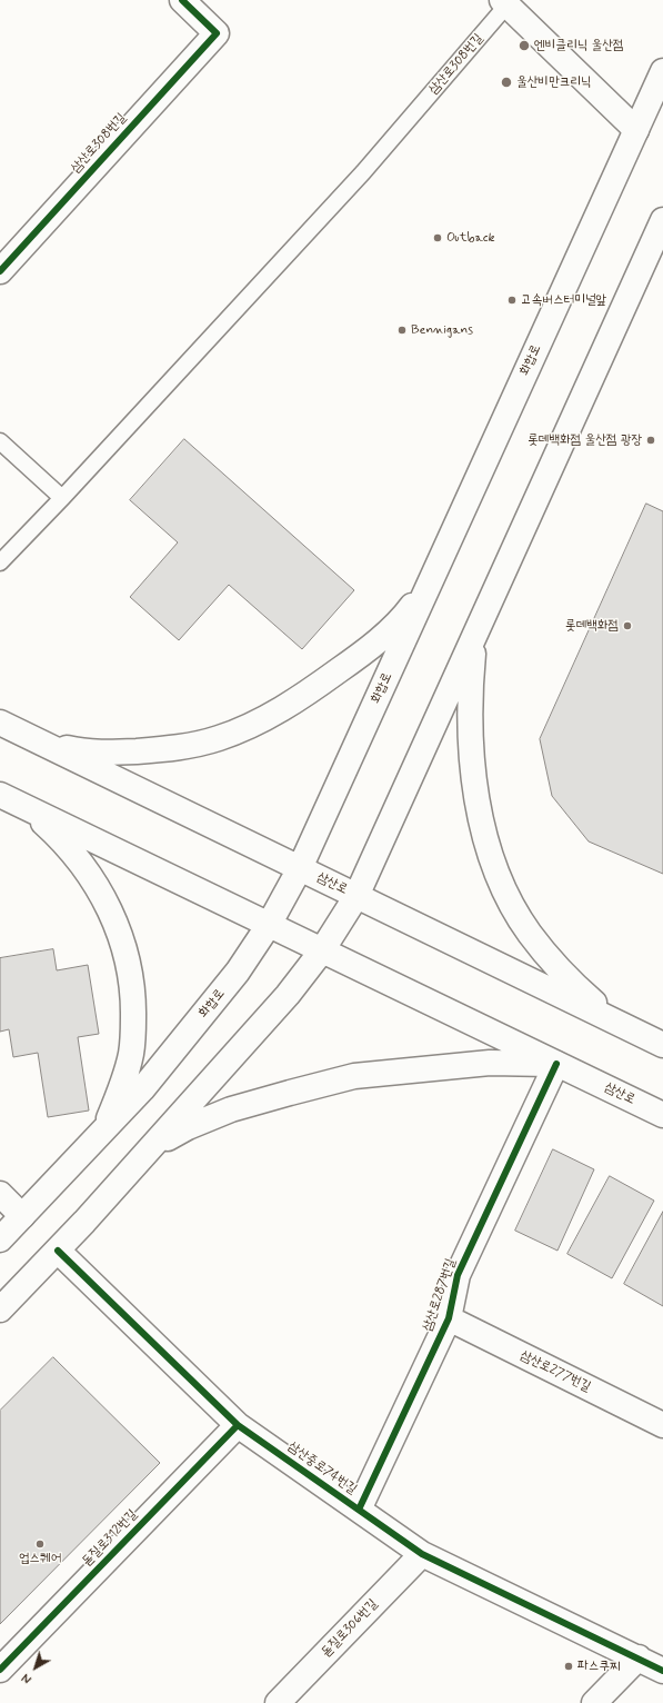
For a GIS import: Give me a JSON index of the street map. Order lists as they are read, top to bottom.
{
  "streets": {
    "main road": [
      "삼산로308번길",
      "화합로",
      "삼산로",
      "삼산로287번길",
      "삼산로277번길",
      "삼산중로74번길",
      "돋질로312번길",
      "돋질로306번길"
    ]
  },
  "crossings": [
    ["화합로", "삼산로"],
    ["삼산로", "삼산로287번길"],
    ["삼산로287번길", "삼산로277번길"],
    ["삼산로287번길", "삼산중로74번길"],
    ["삼산중로74번길", "돋질로312번길"],
    ["삼산중로74번길", "돋질로306번길"]
  ],
  "places": [
    "엔비클리닉 울산점",
    "울산비만크리닉",
    "Outback",
    "고속버스터미널앞",
    "Bennigans",
    "롯데백화점 울산점 광장",
    "롯데백화점",
    "업스퀘어",
    "파스쿠찌"
  ],
  "north": "bottom left"
}
